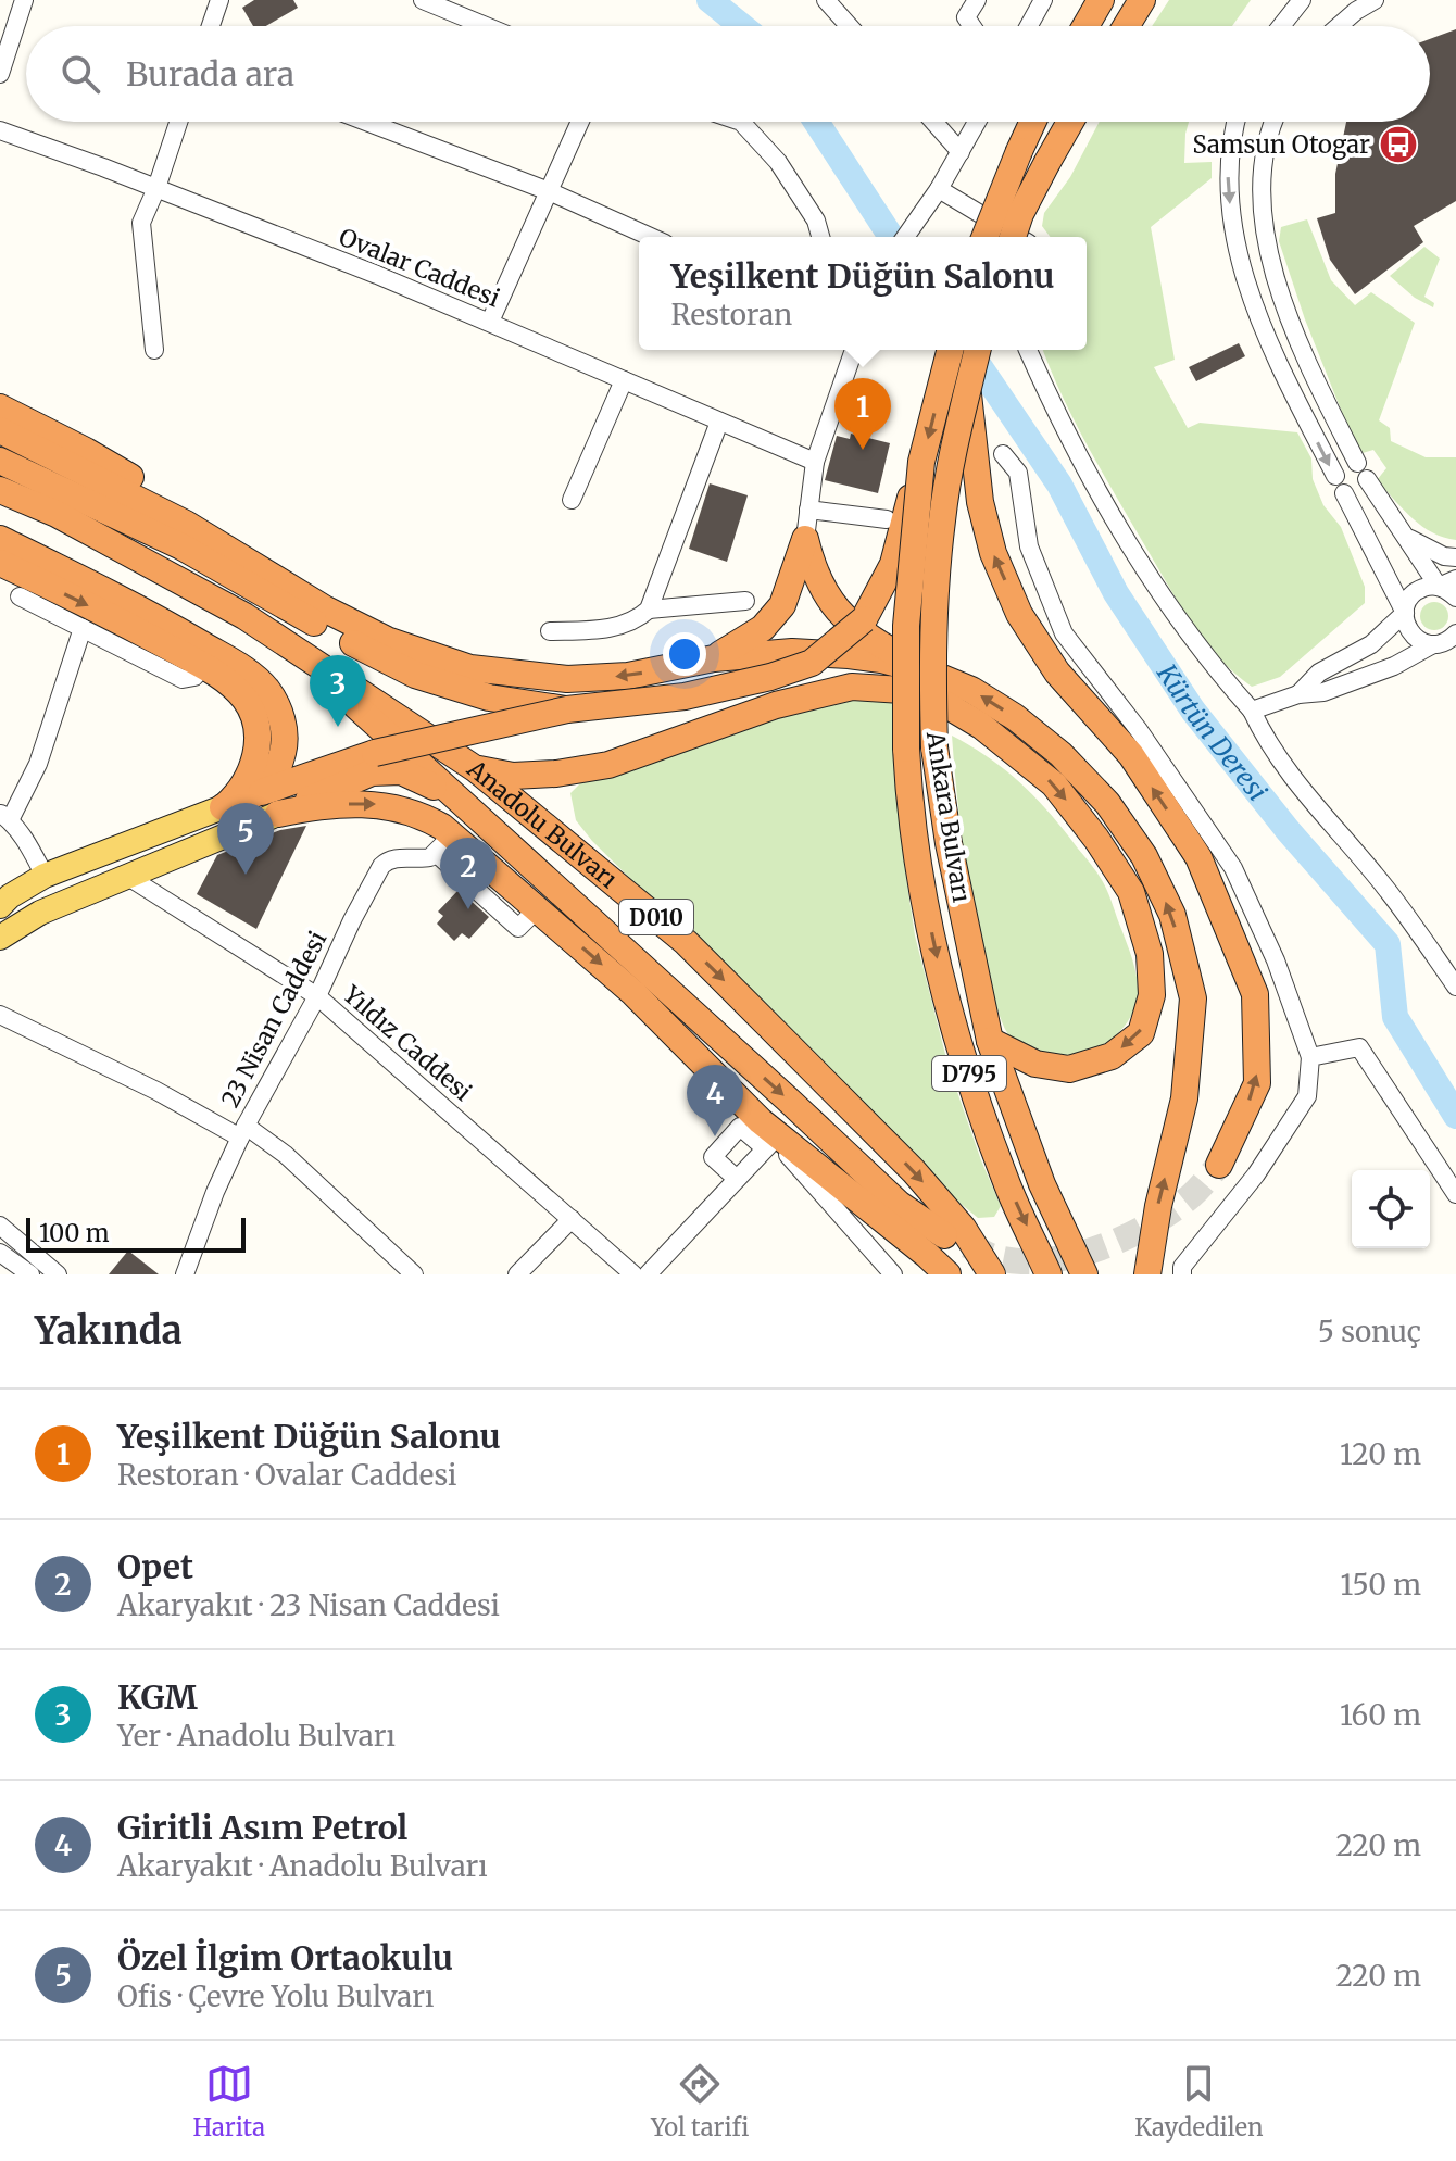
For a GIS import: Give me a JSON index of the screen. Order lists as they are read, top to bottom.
{
  "streets": {
    "highway": [
      "Ankara Bulvarı",
      "Anadolu Bulvarı",
      "D010",
      "D795"
    ],
    "street": ["Ovalar Caddesi", "23 Nisan Caddesi", "Yıldız Caddesi"]
  },
  "crossings": [
    ["23 Nisan Caddesi", "Yıldız Caddesi"]
  ],
  "water": ["Kürtün Deresi"],
  "places": {
    "bus stop": ["Samsun Otogar"]
  },
  "scale_bar": "100 m",
  "page": {
    "search": "Burada ara",
    "popup": ["Yeşilkent Düğün Salonu", "Restoran"],
    "pins": [
      "1",
      "3",
      "5",
      "2",
      "4"
    ],
    "scale": "100 m",
    "heading": ["Yakında", "5 sonuç"],
    "list": [
      {
        "mark": "1",
        "name": "Yeşilkent Düğün Salonu",
        "note": "Restoran · Ovalar Caddesi",
        "value": "120 m"
      },
      {
        "mark": "2",
        "name": "Opet",
        "note": "Akaryakıt · 23 Nisan Caddesi",
        "value": "150 m"
      },
      {
        "mark": "3",
        "name": "KGM",
        "note": "Yer · Anadolu Bulvarı",
        "value": "160 m"
      },
      {
        "mark": "4",
        "name": "Giritli Asım Petrol",
        "note": "Akaryakıt · Anadolu Bulvarı",
        "value": "220 m"
      },
      {
        "mark": "5",
        "name": "Özel İlgim Ortaokulu",
        "note": "Ofis · Çevre Yolu Bulvarı",
        "value": "220 m"
      }
    ],
    "nav": ["Harita", "Yol tarifi", "Kaydedilen"]
  }
}
